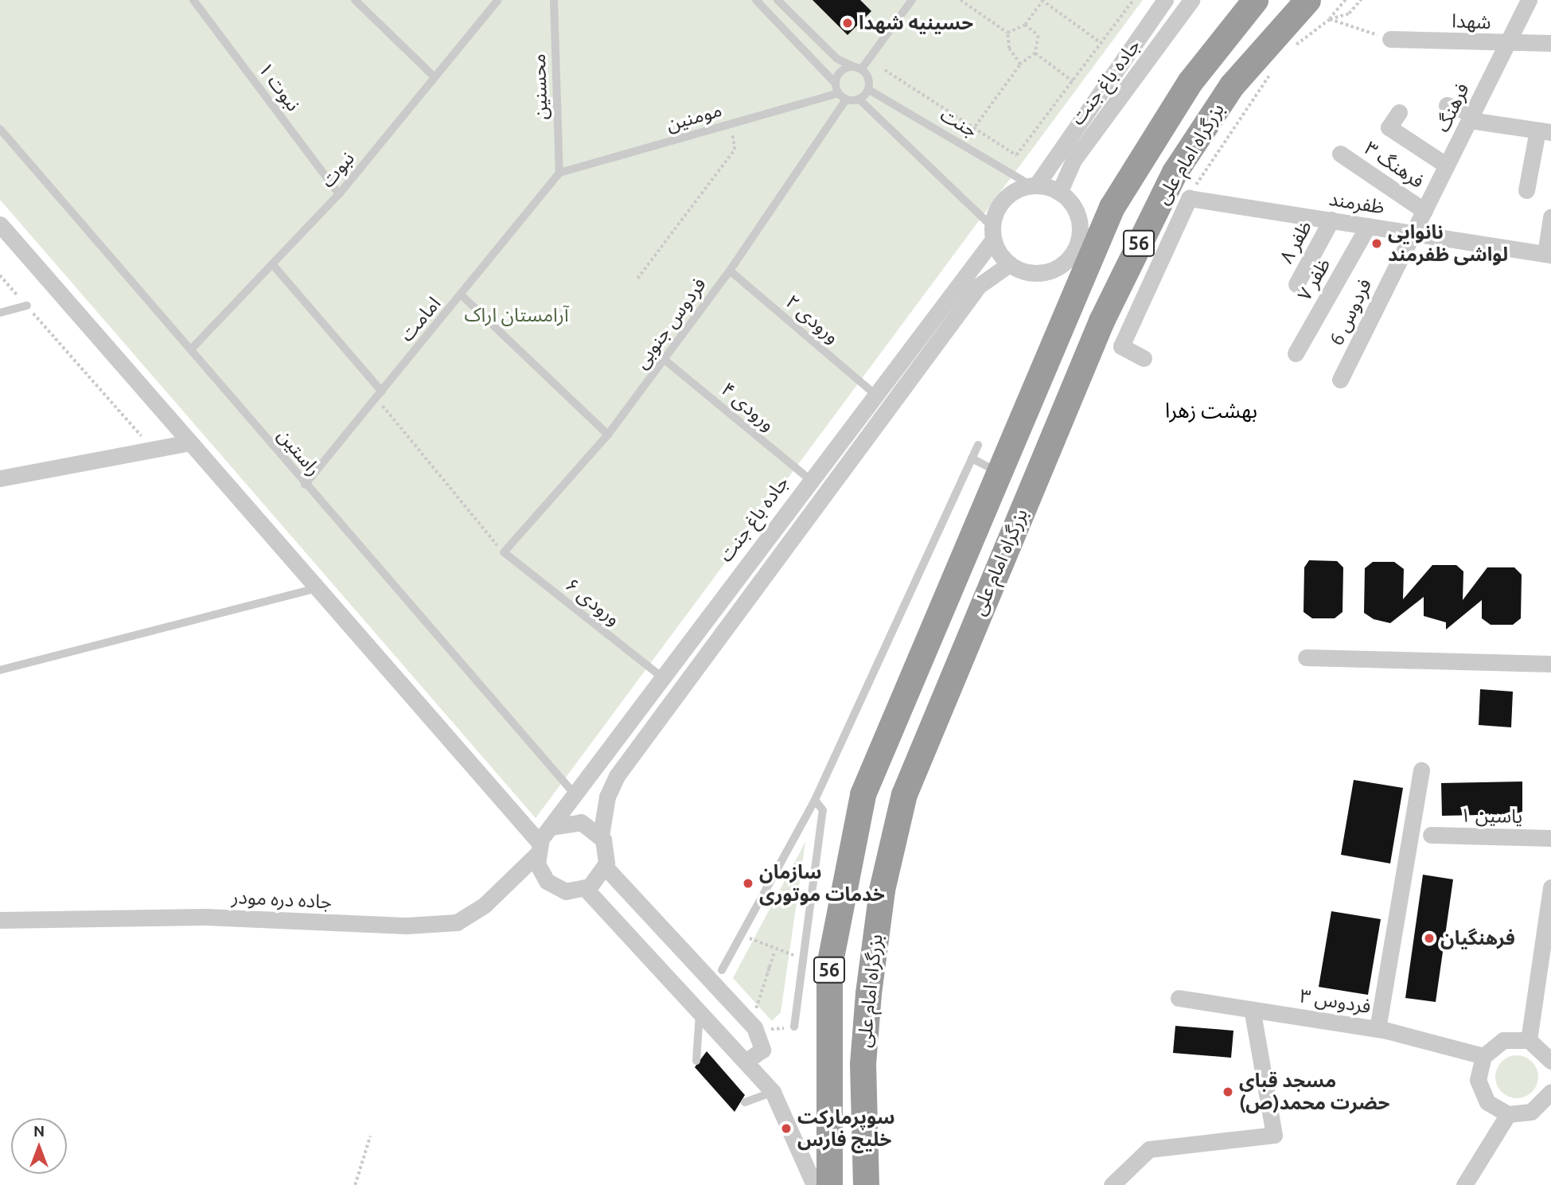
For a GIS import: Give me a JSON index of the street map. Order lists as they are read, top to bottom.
{
  "streets": {
    "highway": ["بزرگراه امام علی", "56"],
    "street": [
      "شهدا",
      "جاده باغ جنت",
      "فرهنگ",
      "فرهنگ ۳",
      "ظفرمند",
      "ظفر ۸",
      "ظفر ۷",
      "فردوس 6",
      "یاسین ۱",
      "جاده دره مودر",
      "فردوس ۳"
    ],
    "lane": [
      "نبوت ۱",
      "محسنین",
      "مومنین",
      "جنت",
      "نبوت",
      "امامت",
      "ورودی ۲",
      "فردوس جنوبی",
      "ورودی ۴",
      "راستین",
      "ورودی ۶"
    ]
  },
  "crossings": [
    ["شهدا", "فرهنگ"],
    ["جاده باغ جنت", "جنت"],
    ["جاده باغ جنت", "ورودی ۲"],
    ["جاده باغ جنت", "ورودی ۴"],
    ["جاده باغ جنت", "راستین"],
    ["جاده باغ جنت", "ورودی ۶"],
    ["جاده باغ جنت", "جاده دره مودر"],
    ["نبوت ۱", "نبوت"],
    ["محسنین", "مومنین"],
    ["محسنین", "امامت"],
    ["فرهنگ", "فرهنگ ۳"],
    ["فرهنگ", "ظفرمند"],
    ["فرهنگ", "فردوس 6"],
    ["مومنین", "جنت"],
    ["مومنین", "امامت"],
    ["مومنین", "فردوس جنوبی"],
    ["جنت", "فردوس جنوبی"],
    ["نبوت", "راستین"],
    ["ظفرمند", "ظفر ۸"],
    ["ظفرمند", "ظفر ۷"],
    ["ظفرمند", "فردوس 6"],
    ["امامت", "راستین"],
    ["ورودی ۲", "فردوس جنوبی"],
    ["فردوس جنوبی", "ورودی ۴"],
    ["فردوس جنوبی", "ورودی ۶"]
  ],
  "districts": ["بهشت زهرا"],
  "parks": ["آرامستان اراک"],
  "places": [
    "حسینیه شهدا",
    "نانوایی لواشی ظفرمند",
    "سازمان خدمات موتوری",
    "فرهنگیان",
    "مسجد قبای حضرت محمد‌(ص)",
    "سوپرمارکت خلیج فارس"
  ],
  "north": "top"
}
